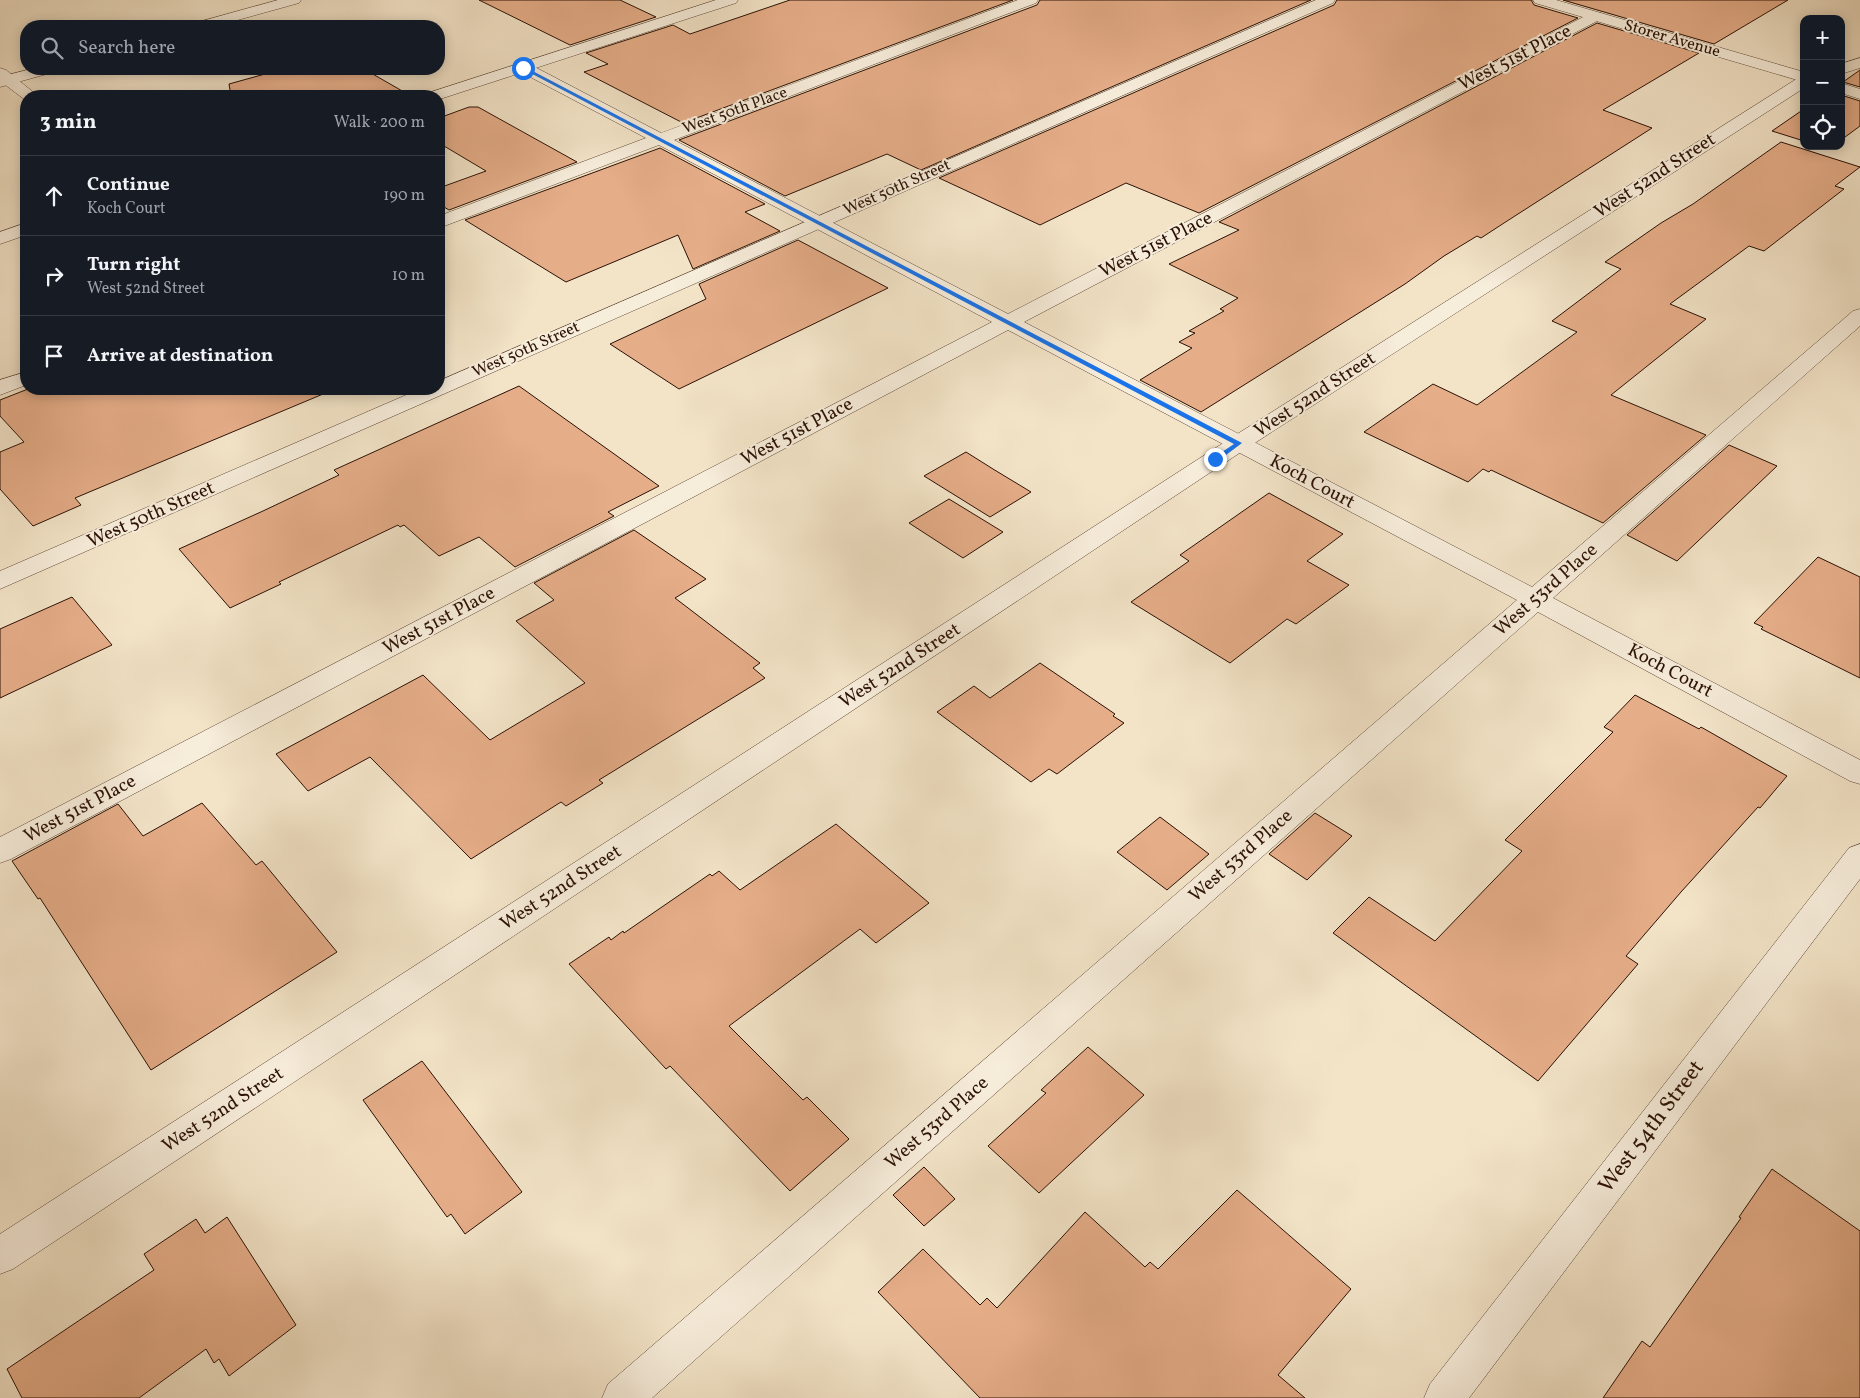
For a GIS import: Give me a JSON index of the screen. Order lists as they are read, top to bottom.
{
  "streets": {
    "street": [
      "Storer Avenue",
      "West 51st Place",
      "West 50th Place",
      "West 52nd Street",
      "West 50th Street",
      "Koch Court",
      "West 53rd Place",
      "West 54th Street"
    ]
  },
  "crossings": [
    ["Storer Avenue", "West 51st Place"],
    ["West 51st Place", "Koch Court"],
    ["West 50th Place", "Koch Court"],
    ["West 52nd Street", "Koch Court"],
    ["West 50th Street", "Koch Court"],
    ["Koch Court", "West 53rd Place"]
  ],
  "page": {
    "map_buttons": ["+", "−"],
    "search": "Search here",
    "heading": ["3 min", "Walk · 200 m"],
    "list": [
      ["Continue", "Koch Court", "190 m"],
      ["Turn right", "West 52nd Street", "10 m"],
      "Arrive at destination"
    ]
  }
}
